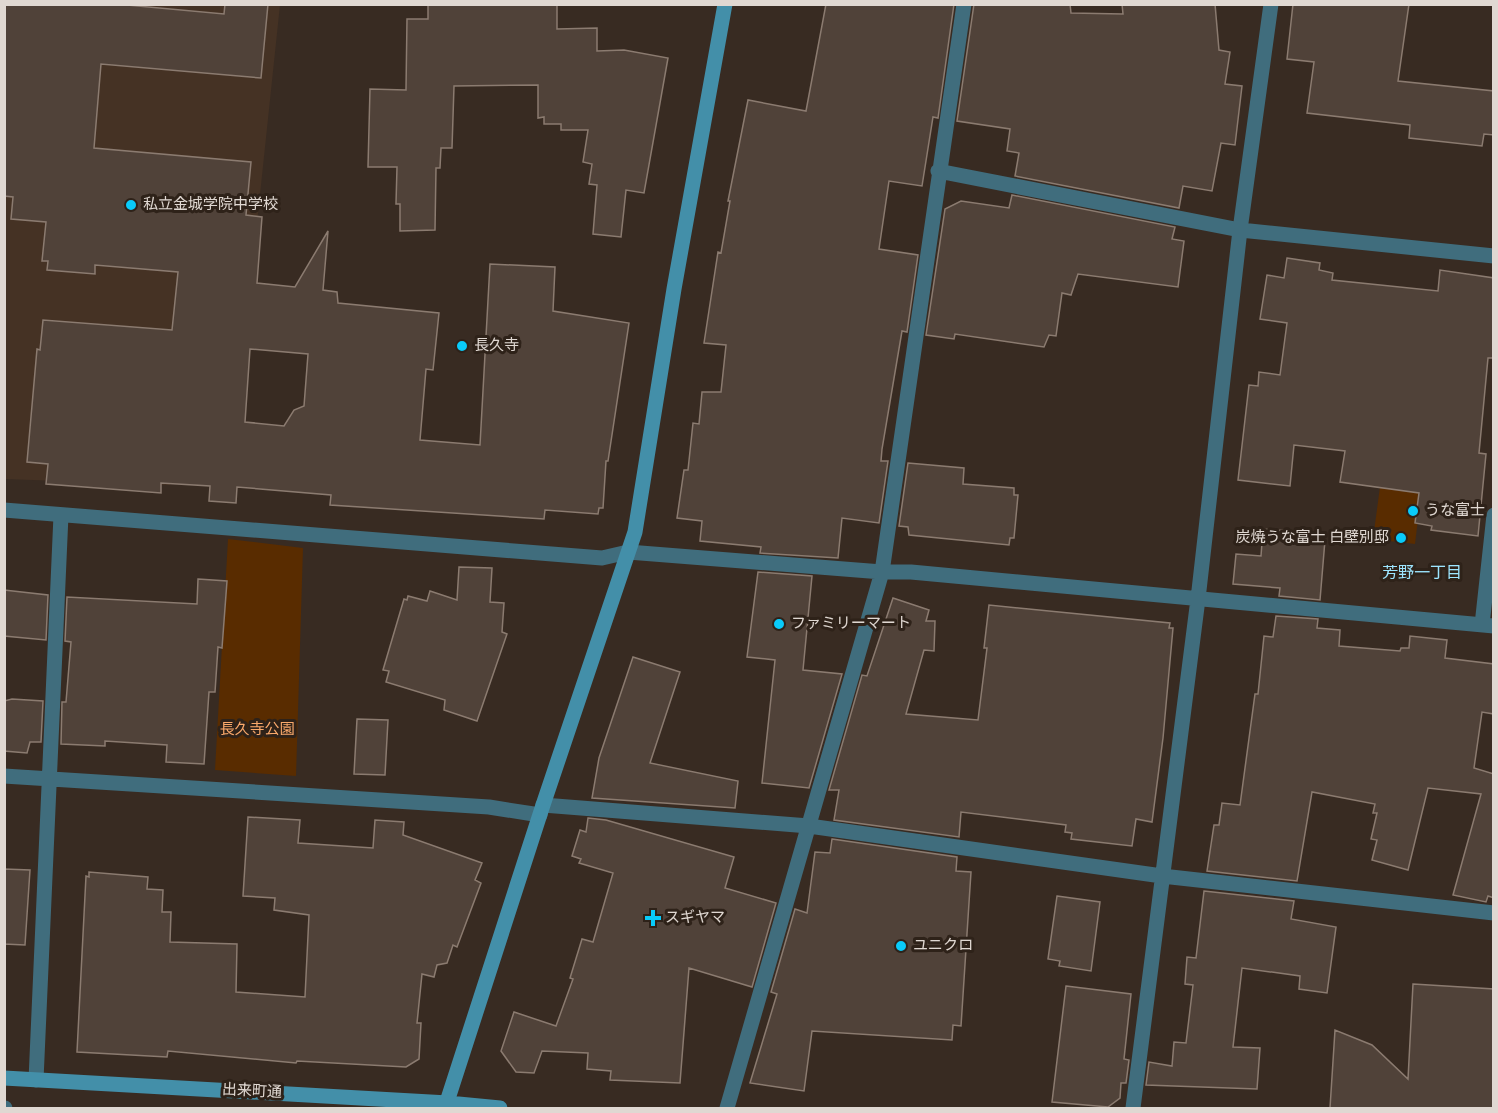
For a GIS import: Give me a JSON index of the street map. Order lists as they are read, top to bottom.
{
  "streets": {
    "street": ["出来町通"]
  },
  "districts": ["芳野一丁目"],
  "parks": ["長久寺公園"],
  "places": {
    "other": [
      "私立金城学院中学校",
      "長久寺",
      "うな富士",
      "炭焼うな富士 白壁別邸",
      "ファミリーマート",
      "ユニクロ"
    ],
    "health": ["スギヤマ"]
  }
}
